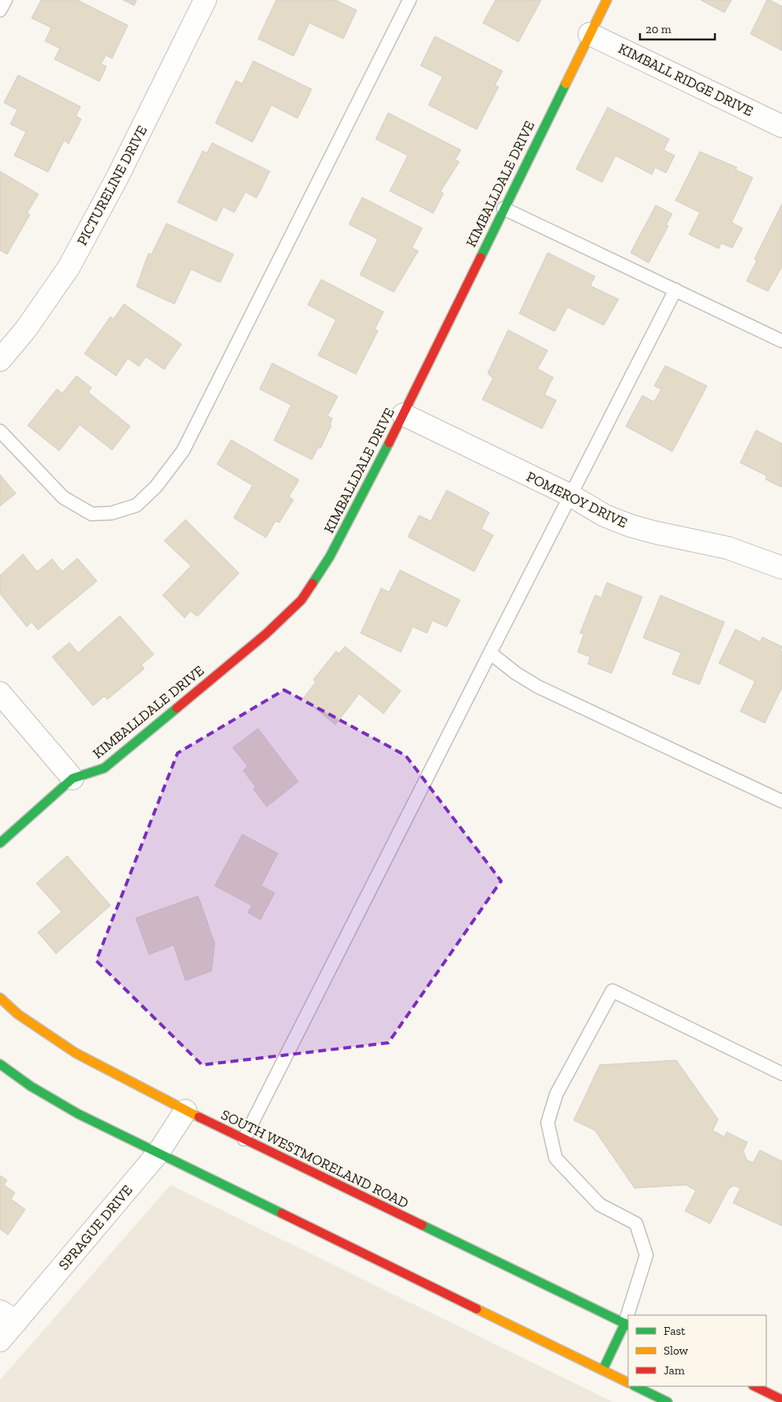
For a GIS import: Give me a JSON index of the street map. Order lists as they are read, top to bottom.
{
  "streets": {
    "main road": ["KIMBALLDALE DRIVE", "SOUTH WESTMORELAND ROAD"],
    "street": [
      "KIMBALL RIDGE DRIVE",
      "PICTURELINE DRIVE",
      "POMEROY DRIVE",
      "SPRAGUE DRIVE"
    ]
  },
  "crossings": [
    ["KIMBALL RIDGE DRIVE", "KIMBALLDALE DRIVE"],
    ["KIMBALLDALE DRIVE", "POMEROY DRIVE"],
    ["SOUTH WESTMORELAND ROAD", "SPRAGUE DRIVE"]
  ],
  "legend": ["Fast", "Slow", "Jam"],
  "scale_bar": "20 m"
}
